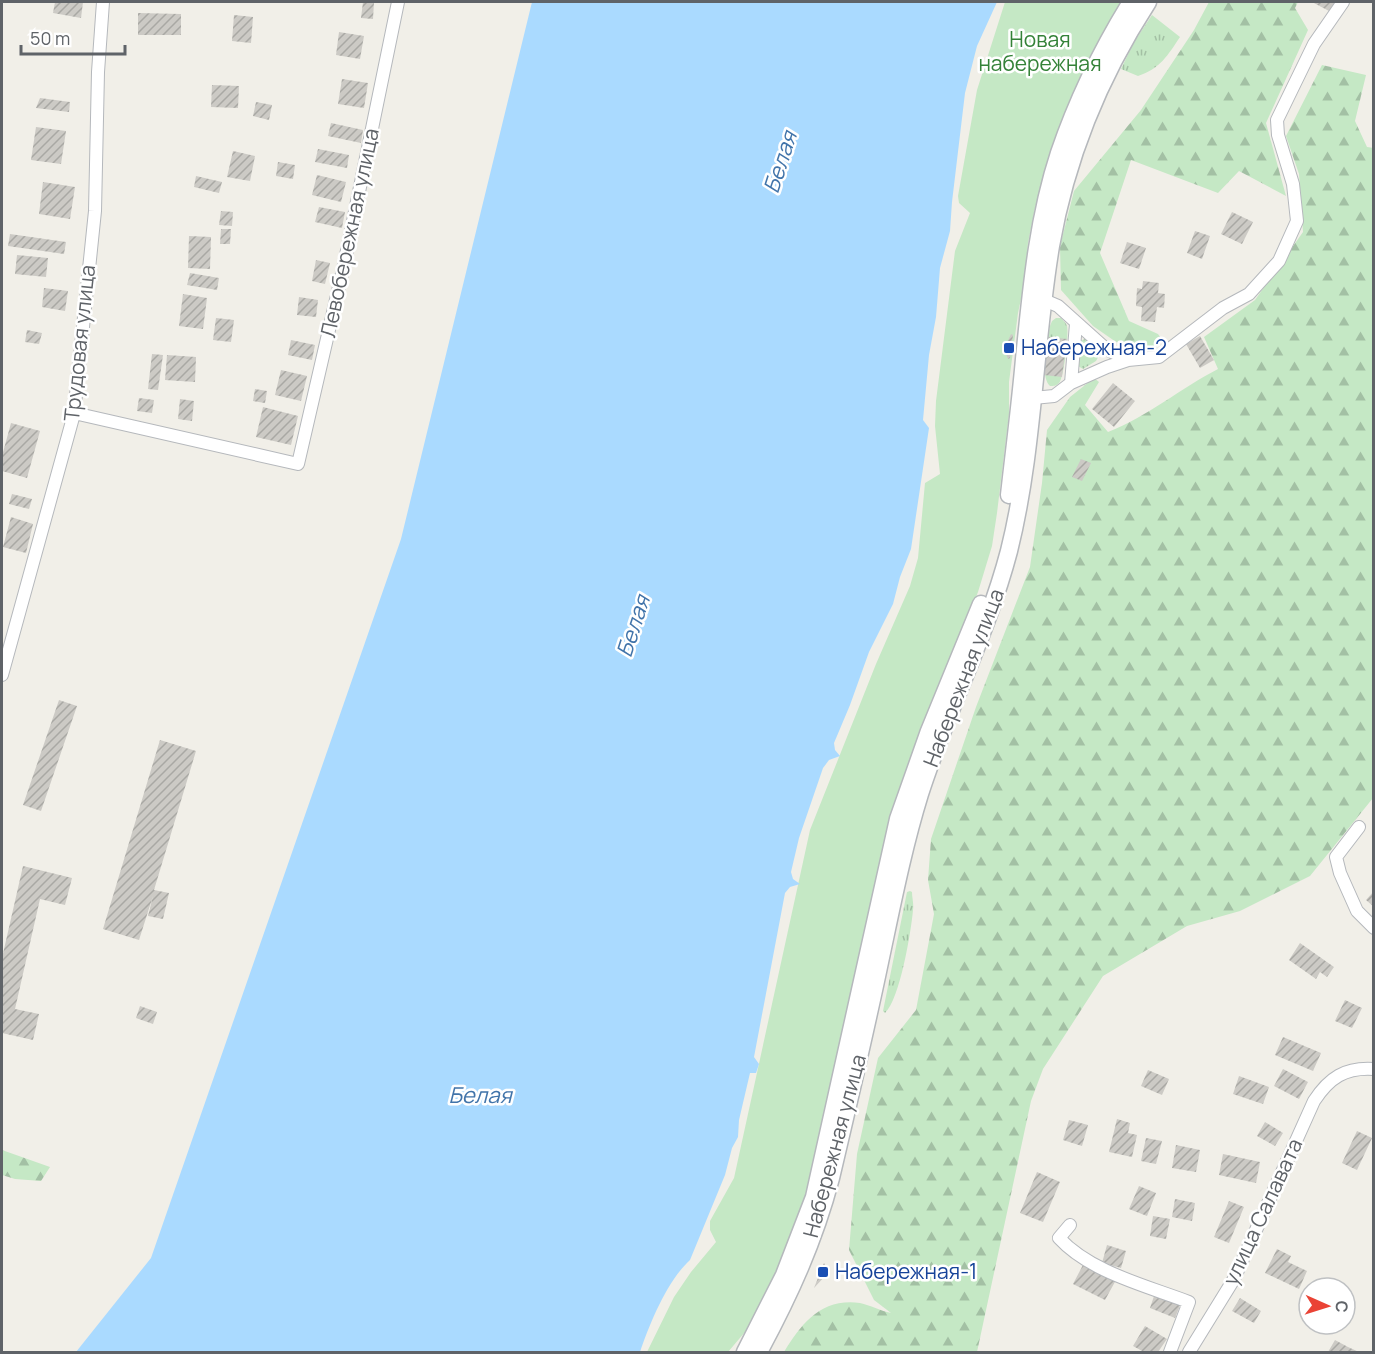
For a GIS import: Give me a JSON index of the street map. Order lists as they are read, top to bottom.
{
  "streets": {
    "street": [
      "Левобережная улица",
      "Трудовая улица",
      "Набережная улица",
      "улица Салавата"
    ]
  },
  "crossings": [
    ["Левобережная улица", "Трудовая улица"]
  ],
  "water": ["Белая"],
  "parks": ["Новая набережная"],
  "places": {
    "transit": ["Набережная-2", "Набережная-1"]
  },
  "scale_bar": "50 m",
  "north": "right"
}
